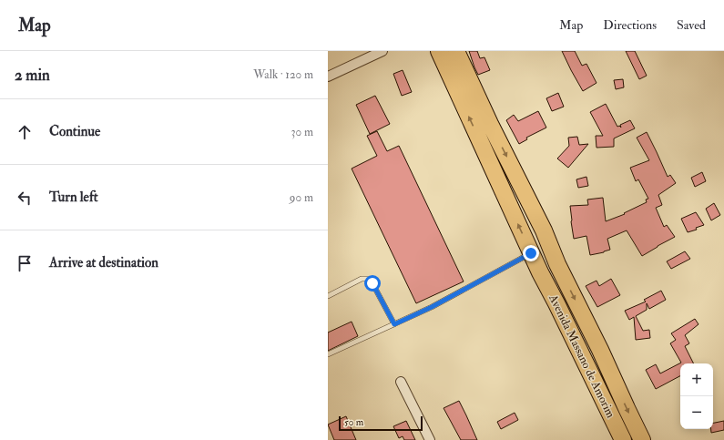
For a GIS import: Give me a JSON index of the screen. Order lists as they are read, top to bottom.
{
  "streets": {
    "highway": ["Avenida Massano de Amorim"]
  },
  "scale_bar": "50 m",
  "page": {
    "header": "Map",
    "nav": ["Map", "Directions", "Saved"],
    "heading": ["2 min", "Walk · 120 m"],
    "list": [
      ["Continue", "30 m"],
      ["Turn left", "90 m"],
      "Arrive at destination"
    ],
    "map_buttons": ["+", "−"],
    "scale": "50 m"
  }
}
